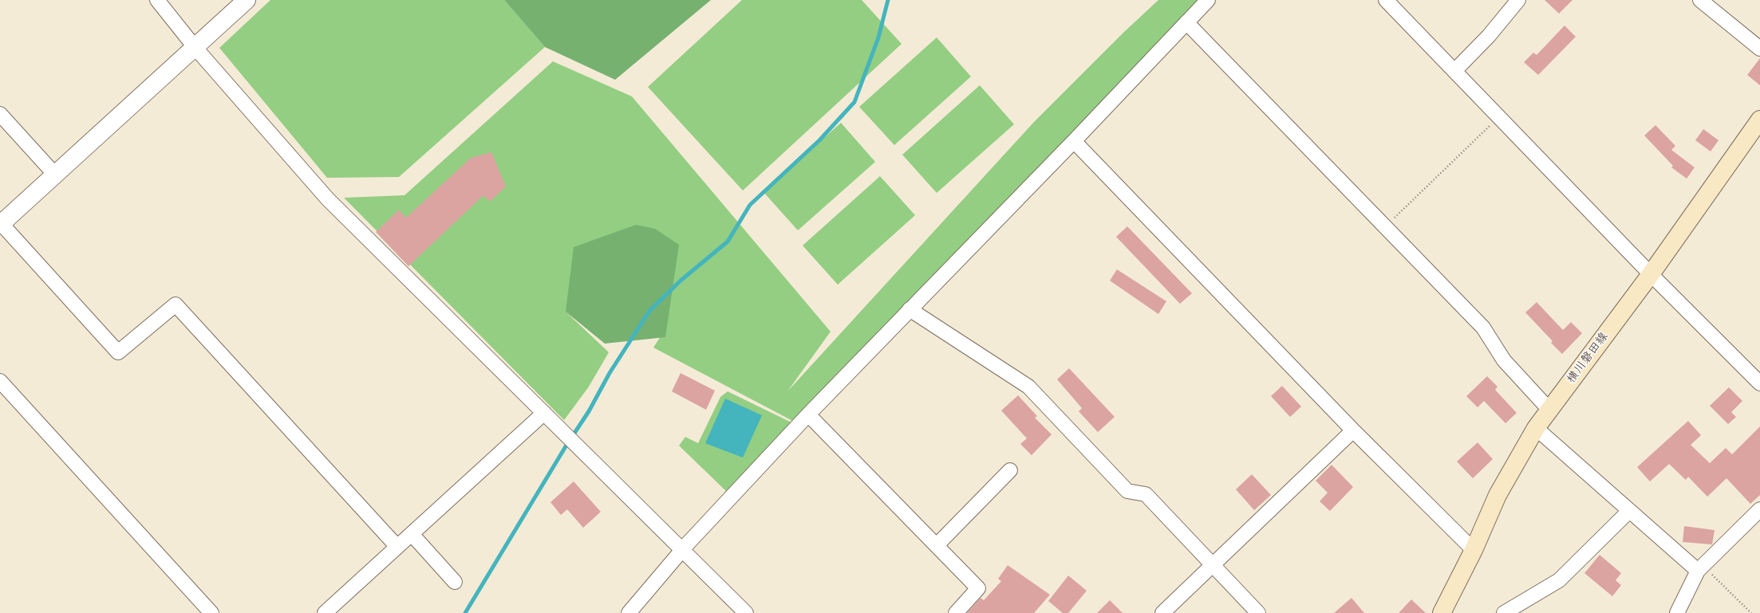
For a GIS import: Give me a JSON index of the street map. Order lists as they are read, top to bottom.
{
  "streets": {
    "main road": ["横川磐田線"]
  }
}
